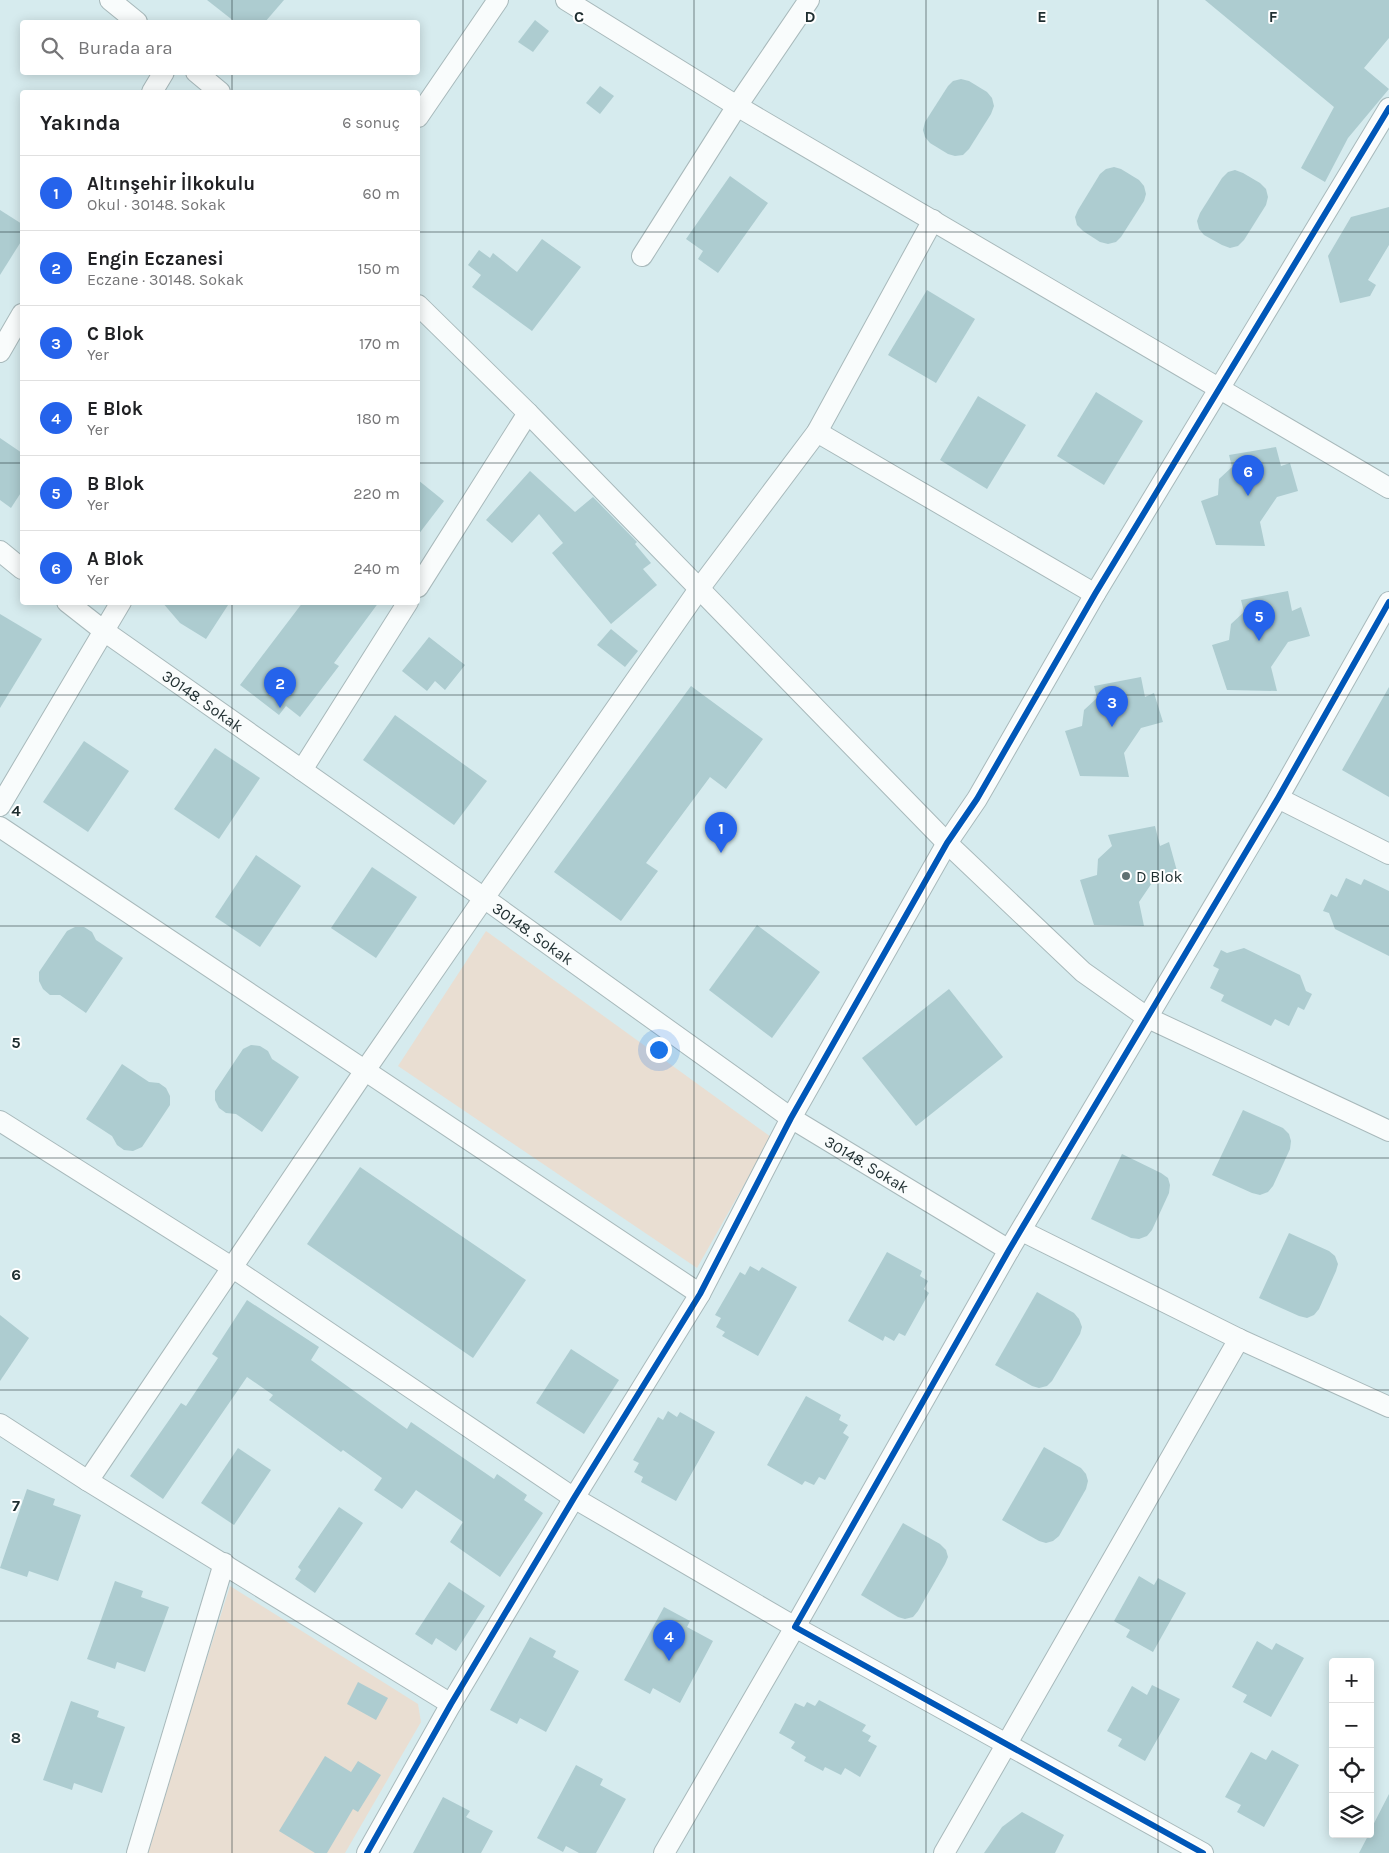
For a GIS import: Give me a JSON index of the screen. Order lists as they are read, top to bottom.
{
  "streets": {
    "street": ["30148. Sokak"]
  },
  "places": ["D Blok"],
  "page": {
    "search": "Burada ara",
    "heading": ["Yakında", "6 sonuç"],
    "list": [
      {
        "mark": "1",
        "name": "Altınşehir İlkokulu",
        "note": "Okul · 30148. Sokak",
        "value": "60 m"
      },
      {
        "mark": "2",
        "name": "Engin Eczanesi",
        "note": "Eczane · 30148. Sokak",
        "value": "150 m"
      },
      {
        "mark": "3",
        "name": "C Blok",
        "note": "Yer",
        "value": "170 m"
      },
      {
        "mark": "4",
        "name": "E Blok",
        "note": "Yer",
        "value": "180 m"
      },
      {
        "mark": "5",
        "name": "B Blok",
        "note": "Yer",
        "value": "220 m"
      },
      {
        "mark": "6",
        "name": "A Blok",
        "note": "Yer",
        "value": "240 m"
      }
    ],
    "pins": [
      "6",
      "5",
      "2",
      "3",
      "1",
      "4"
    ],
    "map_buttons": ["+", "−"]
  },
  "grid": {
    "columns": [
      "C",
      "D",
      "E",
      "F"
    ],
    "rows": [
      "4",
      "5",
      "6",
      "7",
      "8"
    ]
  }
}
